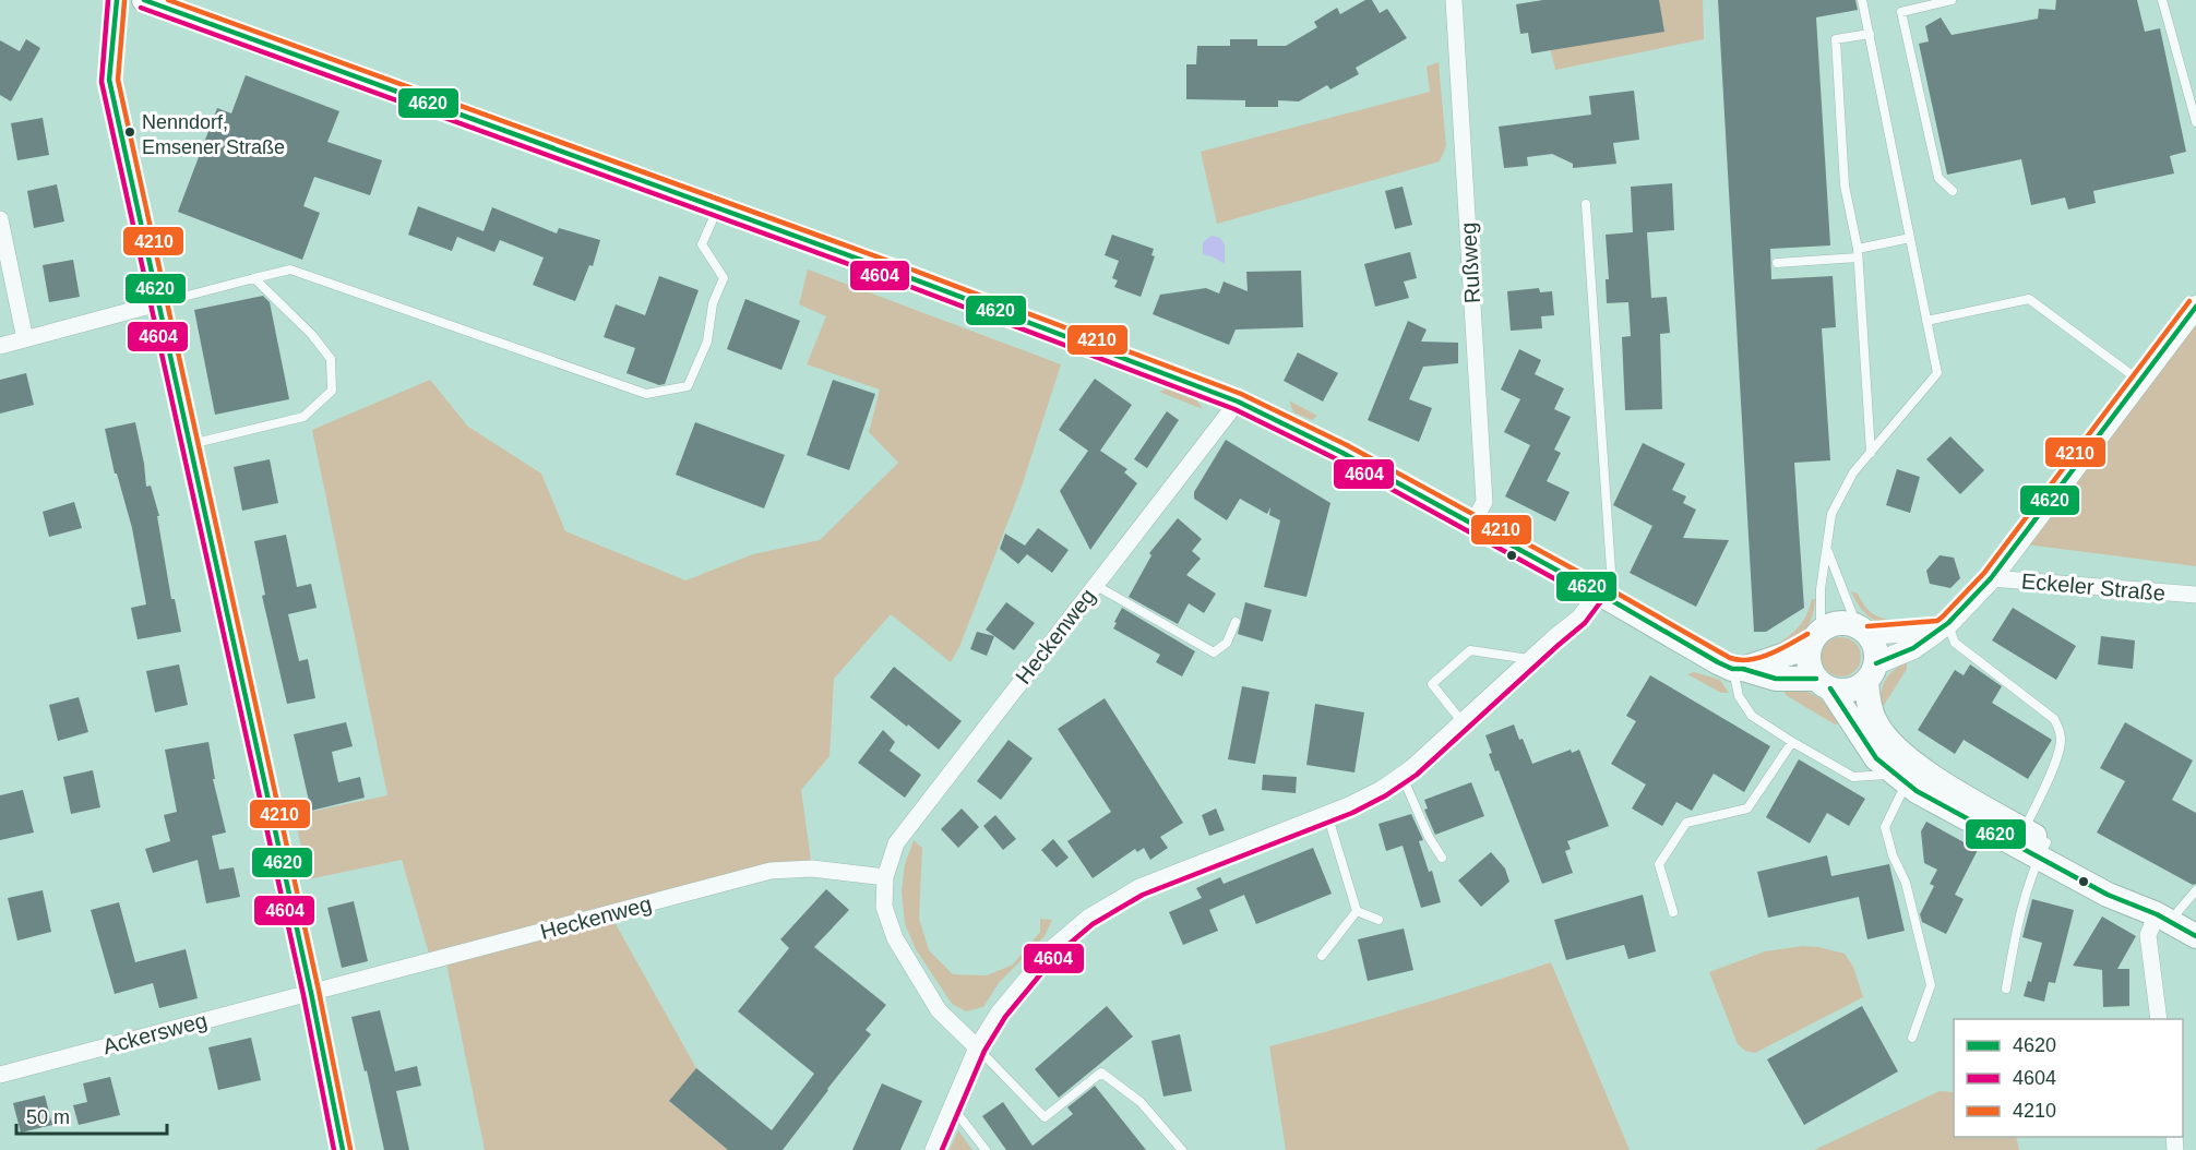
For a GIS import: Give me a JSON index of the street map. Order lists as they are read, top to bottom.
{
  "streets": {
    "street": [
      "Rußweg",
      "Eckeler Straße",
      "Heckenweg",
      "Ackersweg"
    ]
  },
  "crossings": [
    ["Heckenweg", "Ackersweg"]
  ],
  "places": ["Nenndorf, Emsener Straße"],
  "lines": ["transit line 4620", "transit line 4604", "transit line 4210"],
  "legend": ["4620", "4604", "4210"],
  "scale_bar": "50 m"
}
